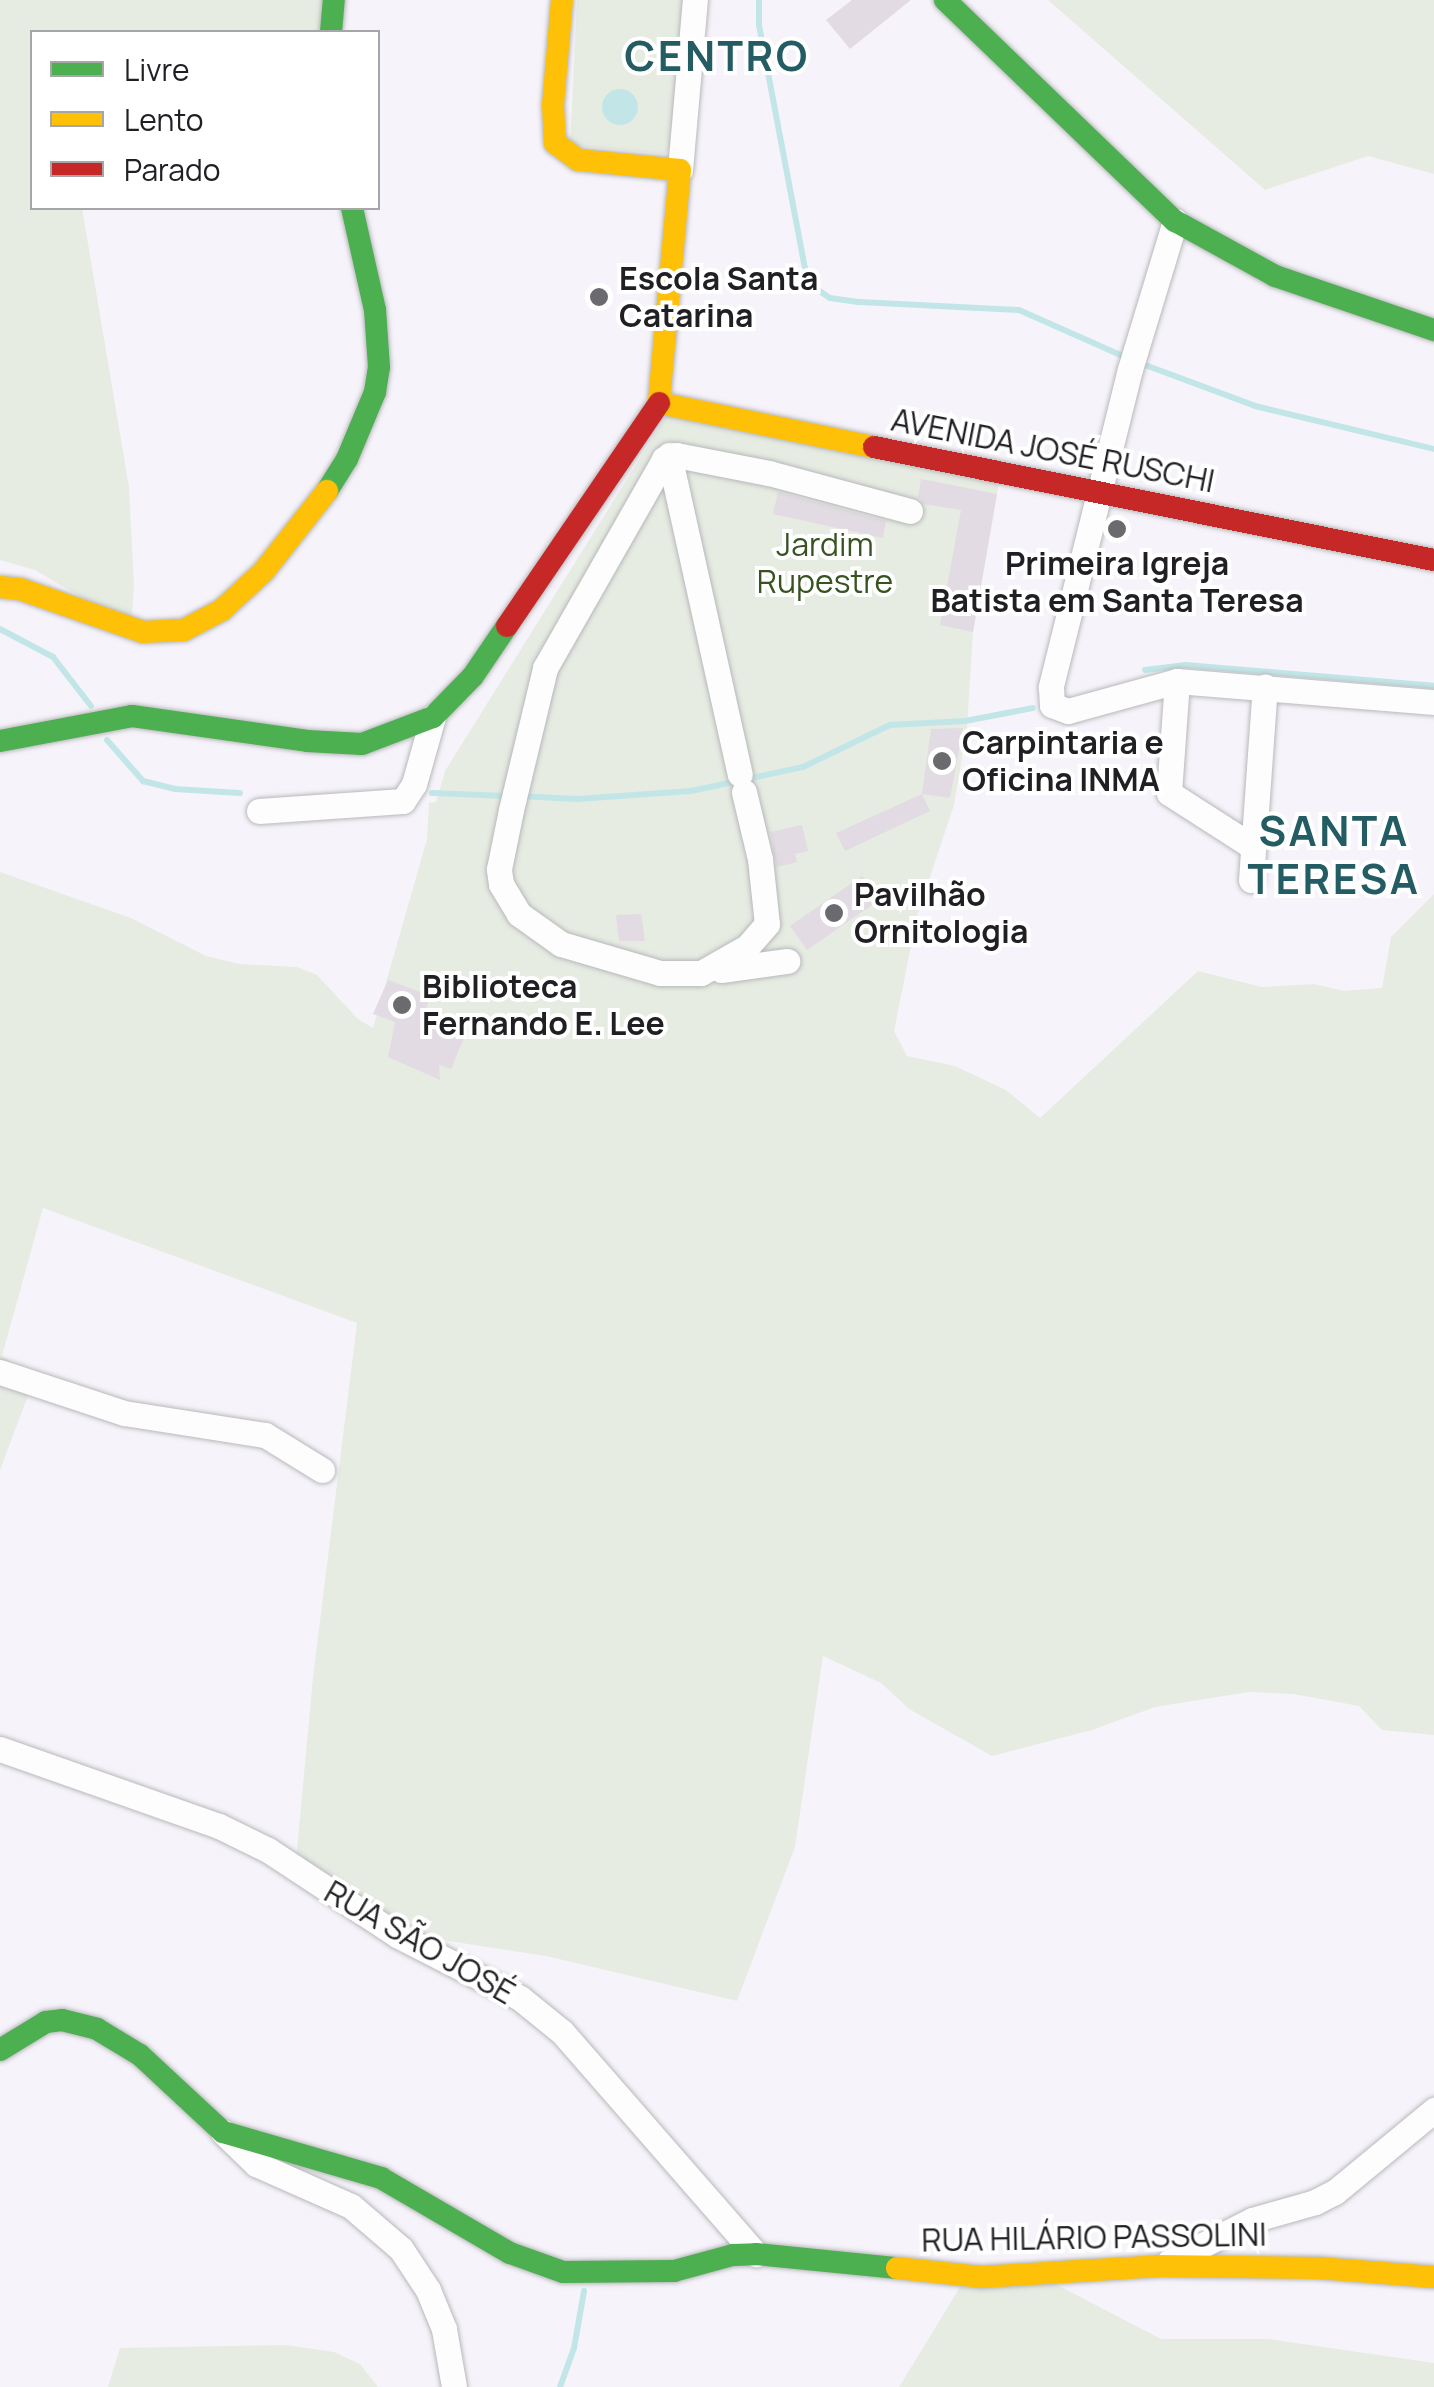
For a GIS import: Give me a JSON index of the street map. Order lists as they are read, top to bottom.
{
  "streets": {
    "street": ["AVENIDA JOSÉ RUSCHI", "RUA SÃO JOSÉ", "RUA HILÁRIO PASSOLINI"]
  },
  "crossings": [
    ["RUA SÃO JOSÉ", "RUA HILÁRIO PASSOLINI"]
  ],
  "districts": ["CENTRO", "SANTA TERESA"],
  "parks": ["Jardim Rupestre"],
  "places": [
    "Escola Santa Catarina",
    "Primeira Igreja Batista em Santa Teresa",
    "Carpintaria e Oficina INMA",
    "Pavilhão Ornitologia",
    "Biblioteca Fernando E. Lee"
  ],
  "legend": ["Livre", "Lento", "Parado"]
}
